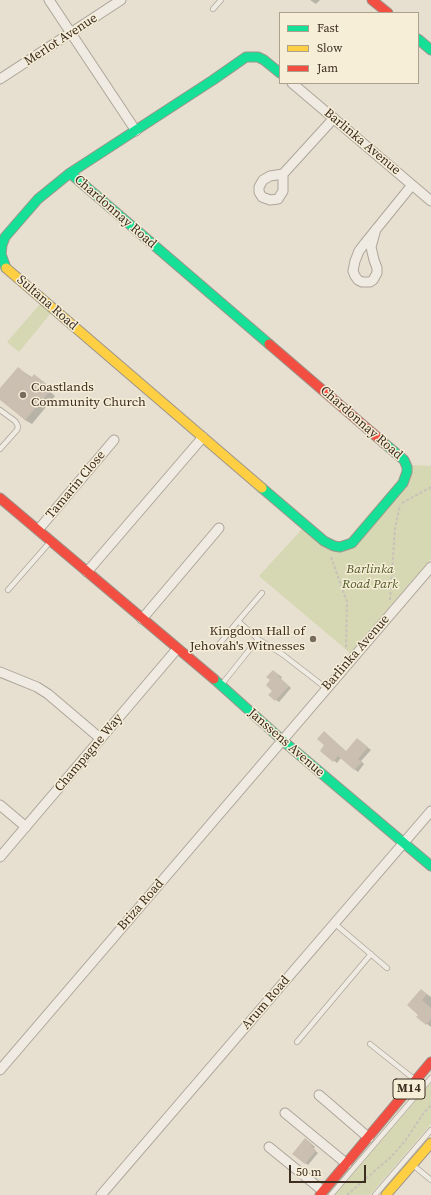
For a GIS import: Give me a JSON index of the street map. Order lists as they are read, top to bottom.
{
  "streets": {
    "street": [
      "Merlot Avenue",
      "Barlinka Avenue",
      "Chardonnay Road",
      "Sultana Road",
      "Tamarin Close",
      "Janssens Avenue",
      "Champagne Way",
      "Briza Road",
      "Arum Road",
      "M14"
    ]
  },
  "crossings": [
    ["Barlinka Avenue", "Janssens Avenue"],
    ["Barlinka Avenue", "Briza Road"],
    ["Chardonnay Road", "Sultana Road"],
    ["Tamarin Close", "Janssens Avenue"],
    ["Janssens Avenue", "Champagne Way"],
    ["Janssens Avenue", "Briza Road"],
    ["Janssens Avenue", "Arum Road"]
  ],
  "parks": ["Barlinka Road Park"],
  "places": ["Coastlands Community Church", "Kingdom Hall of Jehovah's Witnesses"],
  "legend": ["Fast", "Slow", "Jam"],
  "scale_bar": "50 m"
}
